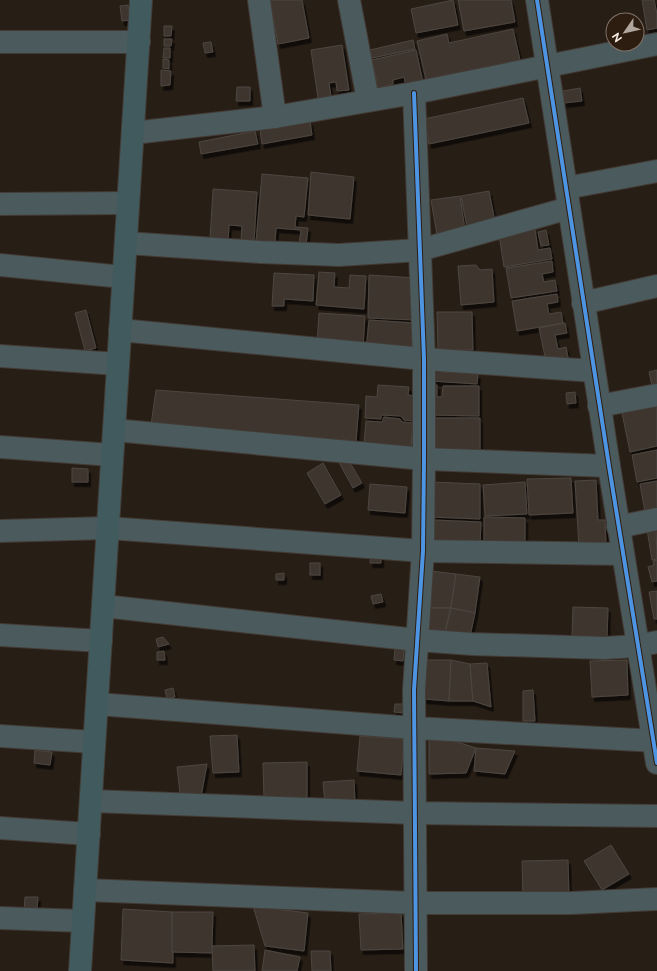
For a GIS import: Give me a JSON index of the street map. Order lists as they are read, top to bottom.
{
  "north": "bottom left"
}
